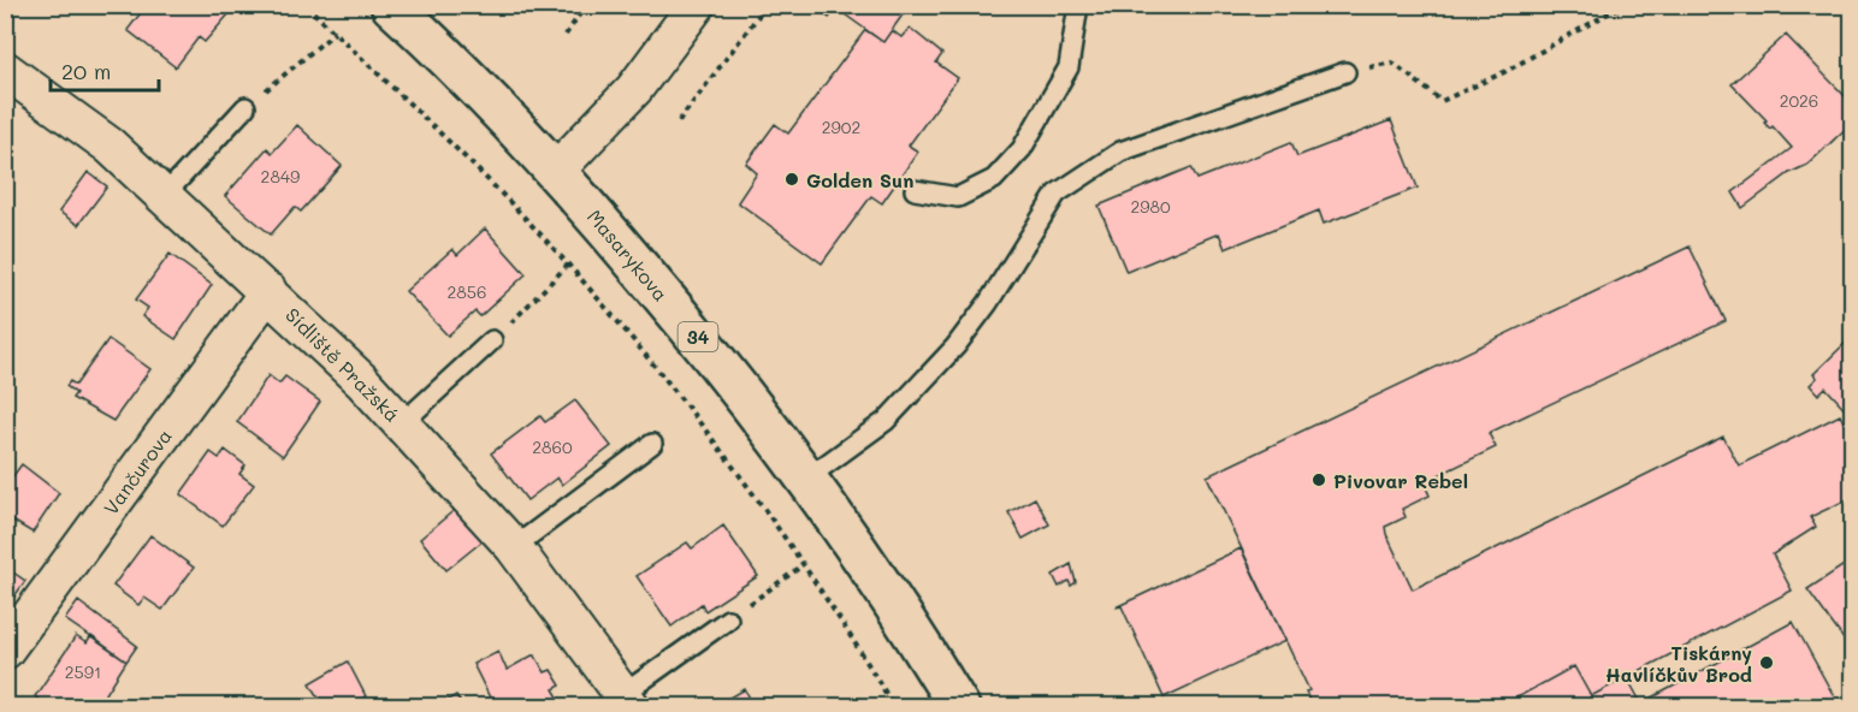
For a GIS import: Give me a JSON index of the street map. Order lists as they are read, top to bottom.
{
  "streets": {
    "main road": ["Masarykova", "34"],
    "street": ["Sídliště Pražská", "Vančurova"]
  },
  "crossings": [
    ["Sídliště Pražská", "Vančurova"]
  ],
  "places": ["Golden Sun", "Pivovar Rebel", "Tiskárny Havlíčkův Brod"],
  "house_numbers": [
    "2026",
    "2902",
    "2849",
    "2980",
    "2856",
    "2860",
    "2591"
  ],
  "scale_bar": "20 m"
}
